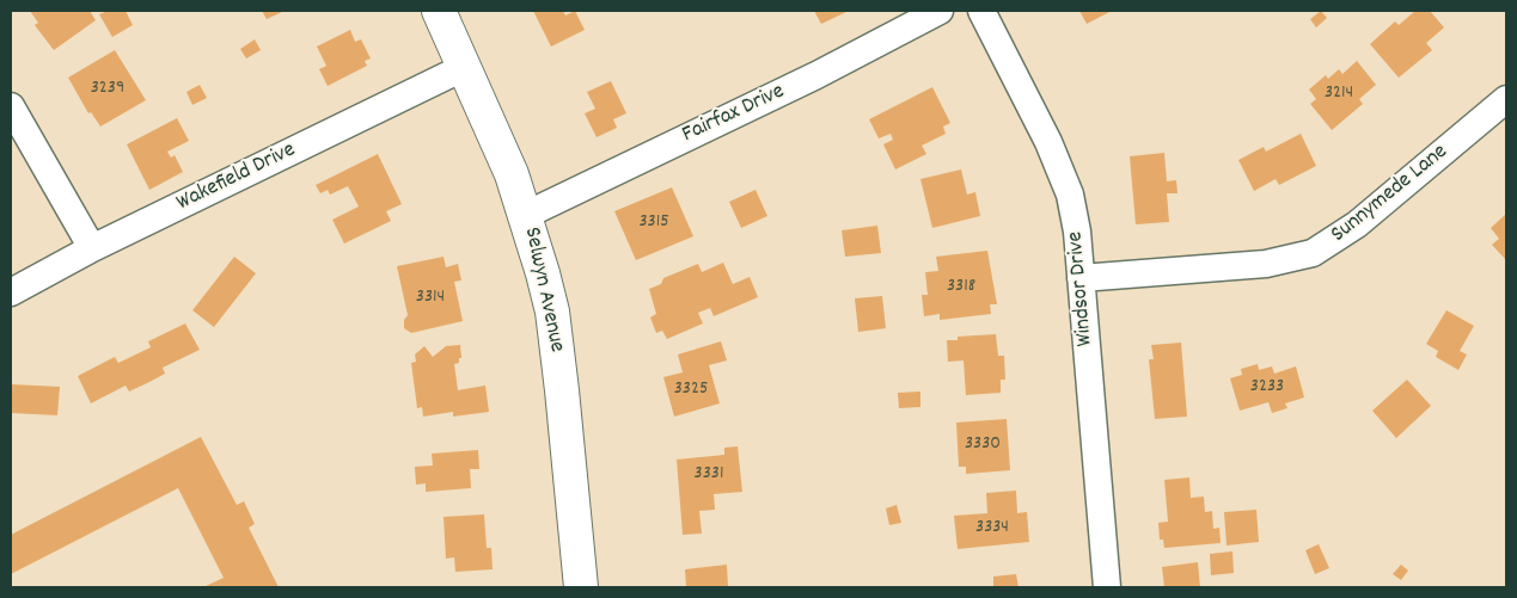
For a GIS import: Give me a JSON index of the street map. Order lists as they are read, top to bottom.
{
  "streets": {
    "street": [
      "Fairfax Drive",
      "Wakefield Drive",
      "Sunnymede Lane",
      "Windsor Drive",
      "Selwyn Avenue"
    ]
  },
  "crossings": [
    ["Fairfax Drive", "Selwyn Avenue"],
    ["Wakefield Drive", "Selwyn Avenue"],
    ["Sunnymede Lane", "Windsor Drive"]
  ],
  "house_numbers": [
    "3239",
    "3214",
    "3315",
    "3318",
    "3314",
    "3233",
    "3325",
    "3330",
    "3331",
    "3334"
  ]
}
